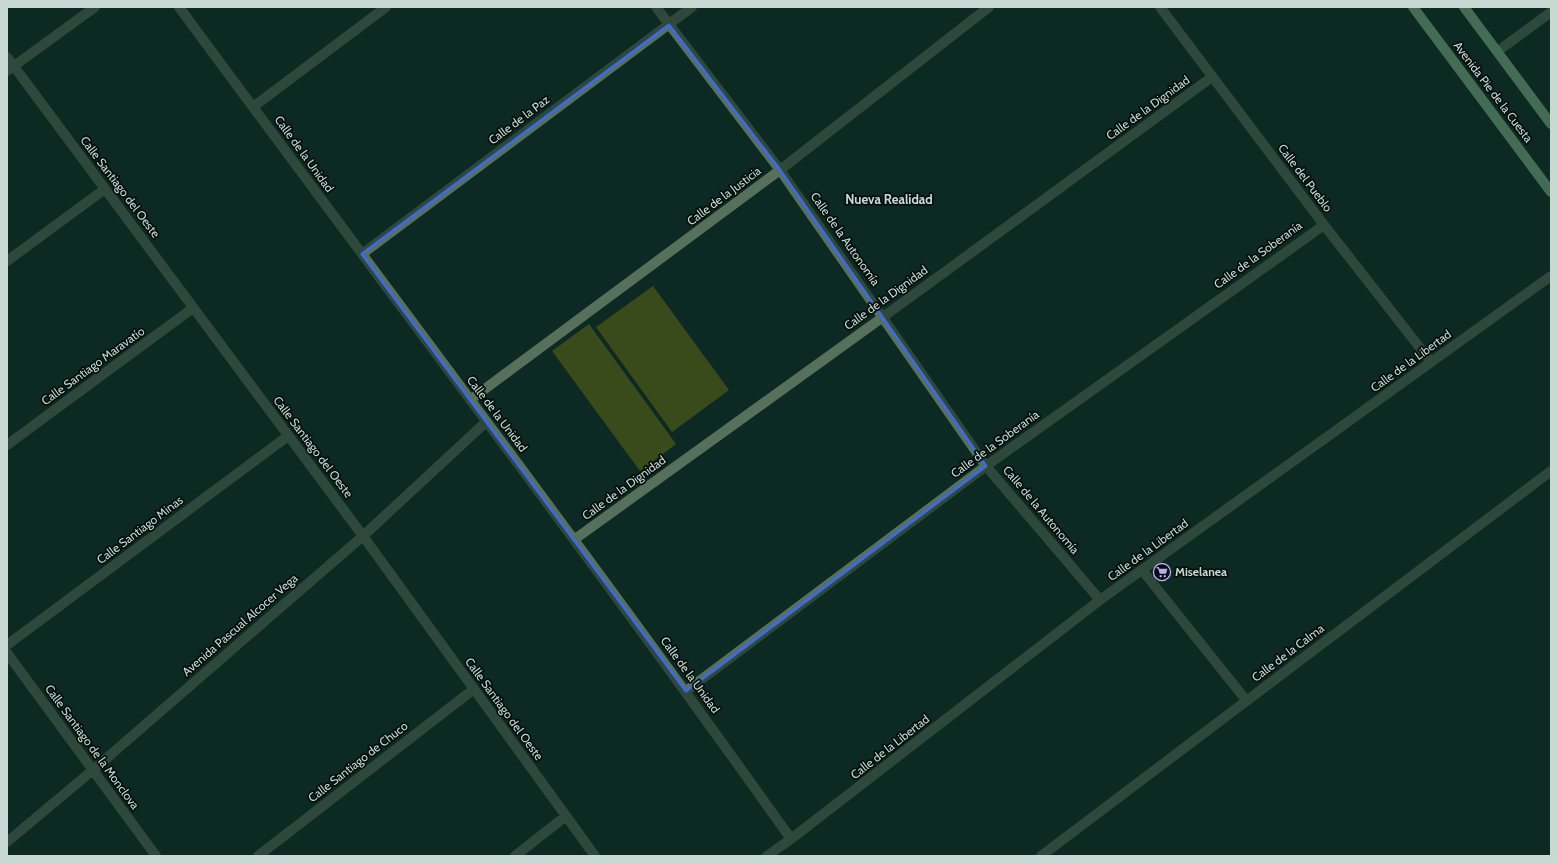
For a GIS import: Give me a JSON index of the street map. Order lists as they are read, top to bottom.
{
  "streets": {
    "main road": ["Avenida Pie de la Cuesta"],
    "street": [
      "Calle de la Dignidad",
      "Calle de la Paz",
      "Calle de la Unidad",
      "Calle del Pueblo",
      "Calle Santiago del Oeste",
      "Calle de la Justicia",
      "Calle de la Autonomía",
      "Calle de la Soberanía",
      "Calle de la Libertad",
      "Calle Santiago Maravatío",
      "Calle Santiago Minas",
      "Avenida Pascual Alcocer Vega",
      "Calle de la Calma",
      "Calle Santiago de la Monclova",
      "Calle Santiago de Chuco"
    ]
  },
  "crossings": [
    ["Calle de la Dignidad", "Calle de la Unidad"],
    ["Calle de la Dignidad", "Calle del Pueblo"],
    ["Calle de la Dignidad", "Calle de la Autonomía"],
    ["Calle de la Paz", "Calle de la Unidad"],
    ["Calle de la Paz", "Calle de la Autonomía"],
    ["Calle de la Unidad", "Calle de la Justicia"],
    ["Calle de la Unidad", "Calle de la Soberanía"],
    ["Calle de la Unidad", "Calle de la Libertad"],
    ["Calle de la Unidad", "Avenida Pascual Alcocer Vega"],
    ["Calle del Pueblo", "Calle de la Soberanía"],
    ["Calle del Pueblo", "Calle de la Libertad"],
    ["Calle Santiago del Oeste", "Calle Santiago Maravatío"],
    ["Calle Santiago del Oeste", "Calle Santiago Minas"],
    ["Calle Santiago del Oeste", "Avenida Pascual Alcocer Vega"],
    ["Calle Santiago del Oeste", "Calle Santiago de Chuco"],
    ["Calle de la Justicia", "Calle de la Autonomía"],
    ["Calle de la Autonomía", "Calle de la Soberanía"],
    ["Calle de la Autonomía", "Calle de la Libertad"],
    ["Avenida Pascual Alcocer Vega", "Calle Santiago de la Monclova"]
  ],
  "districts": ["Nueva Realidad"],
  "places": {
    "supermarket": ["Miselanea"]
  }
}
